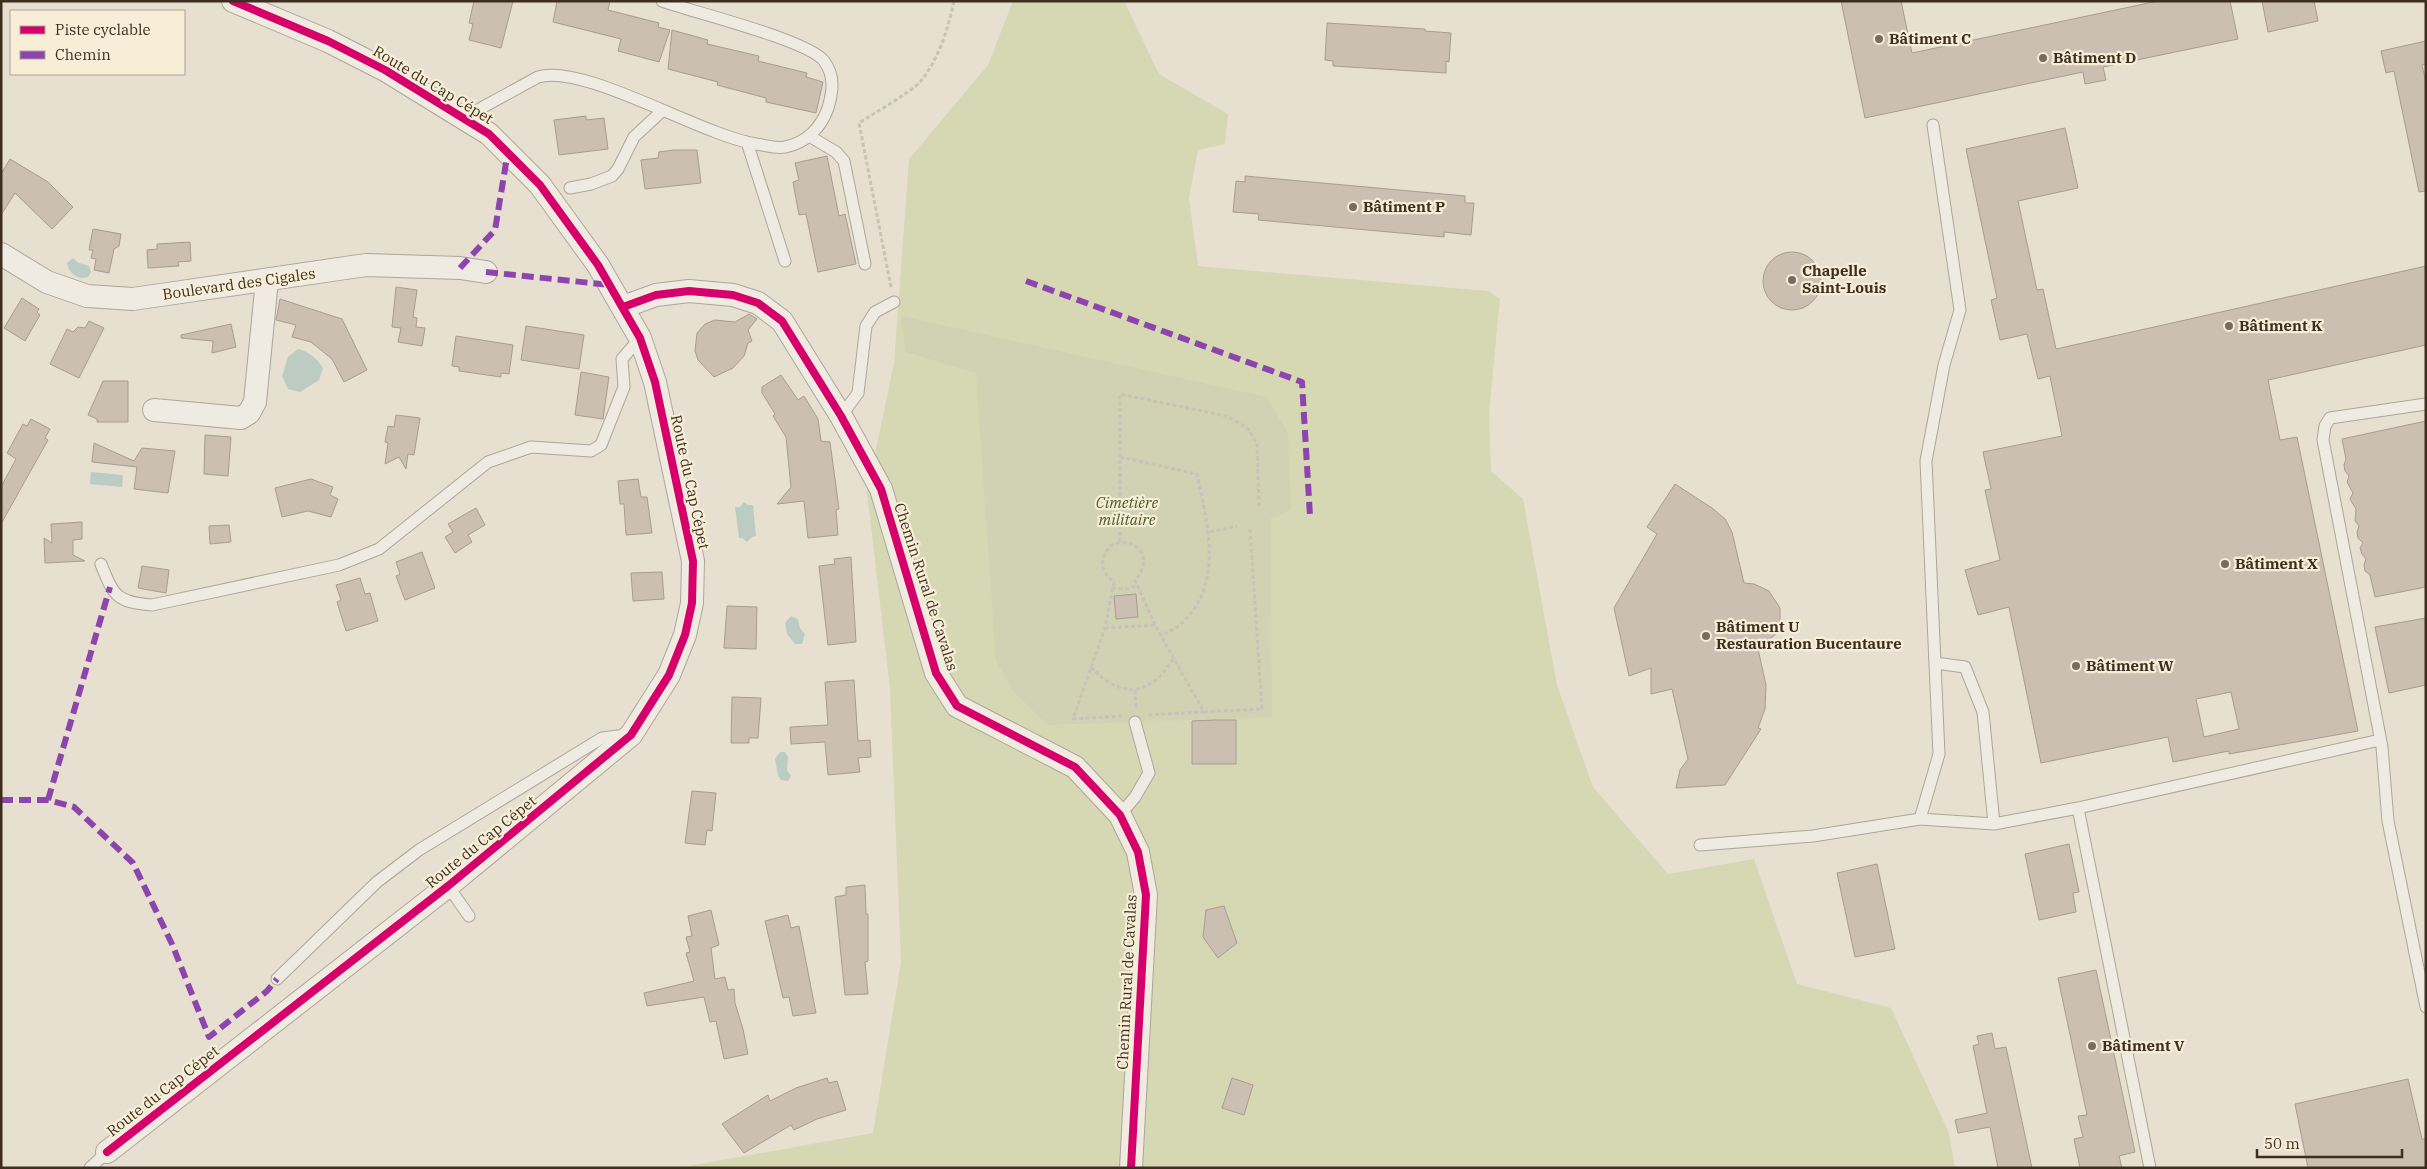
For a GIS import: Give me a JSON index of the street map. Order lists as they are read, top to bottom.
{
  "streets": {
    "street": ["Route du Cap Cépet", "Boulevard des Cigales", "Chemin Rural de Cavalas"]
  },
  "crossings": [
    ["Route du Cap Cépet", "Chemin Rural de Cavalas"]
  ],
  "parks": ["Cimetière militaire"],
  "places": [
    "Bâtiment C",
    "Bâtiment D",
    "Bâtiment P",
    "Chapelle Saint-Louis",
    "Bâtiment K",
    "Bâtiment X",
    "Bâtiment U Restauration Bucentaure",
    "Bâtiment W",
    "Bâtiment V"
  ],
  "legend": ["Piste cyclable", "Chemin"],
  "scale_bar": "50 m"
}
